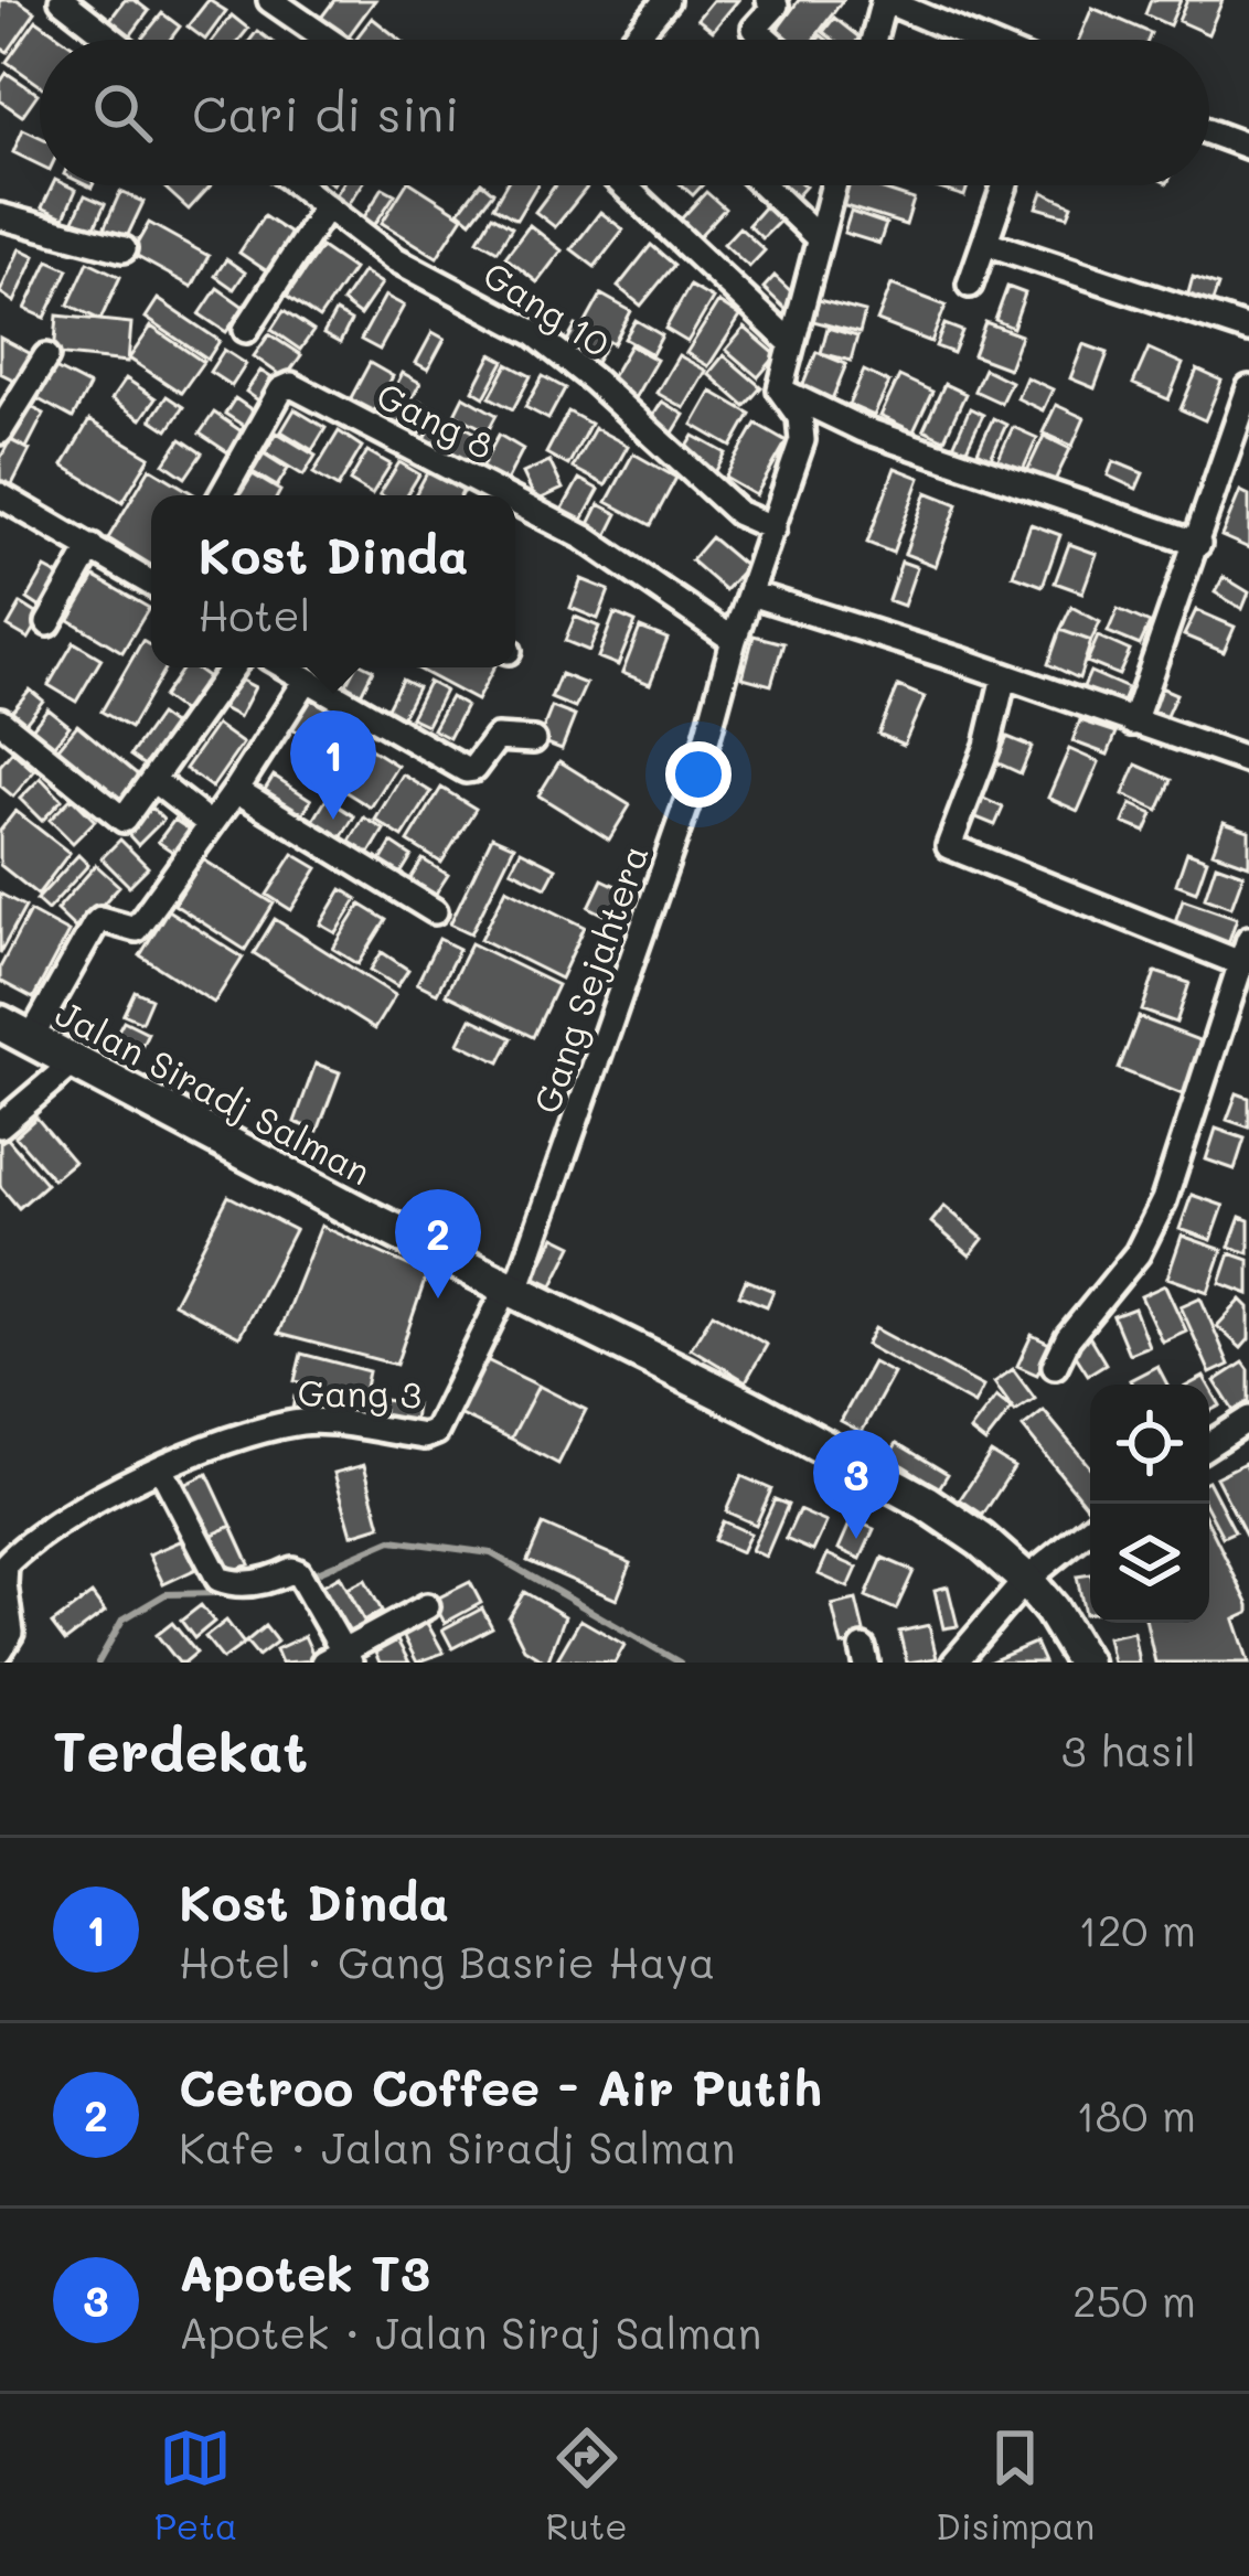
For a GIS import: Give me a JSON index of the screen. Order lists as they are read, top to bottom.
{
  "streets": {
    "street": [
      "Gang 10",
      "Gang 8",
      "Gang Sejahtera",
      "Jalan Siradj Salman",
      "Gang 3"
    ]
  },
  "crossings": [
    ["Gang 10", "Gang Sejahtera"],
    ["Gang 8", "Gang Sejahtera"],
    ["Gang Sejahtera", "Jalan Siradj Salman"],
    ["Gang Sejahtera", "Gang 3"],
    ["Jalan Siradj Salman", "Gang 3"]
  ],
  "page": {
    "search": "Cari di sini",
    "popup": ["Kost Dinda", "Hotel"],
    "pins": ["1", "2", "3"],
    "heading": ["Terdekat", "3 hasil"],
    "list": [
      {
        "mark": "1",
        "name": "Kost Dinda",
        "note": "Hotel · Gang Basrie Haya",
        "value": "120 m"
      },
      {
        "mark": "2",
        "name": "Cetroo Coffee - Air Putih",
        "note": "Kafe · Jalan Siradj Salman",
        "value": "180 m"
      },
      {
        "mark": "3",
        "name": "Apotek T3",
        "note": "Apotek · Jalan Siraj Salman",
        "value": "250 m"
      }
    ],
    "nav": ["Peta", "Rute", "Disimpan"]
  }
}
